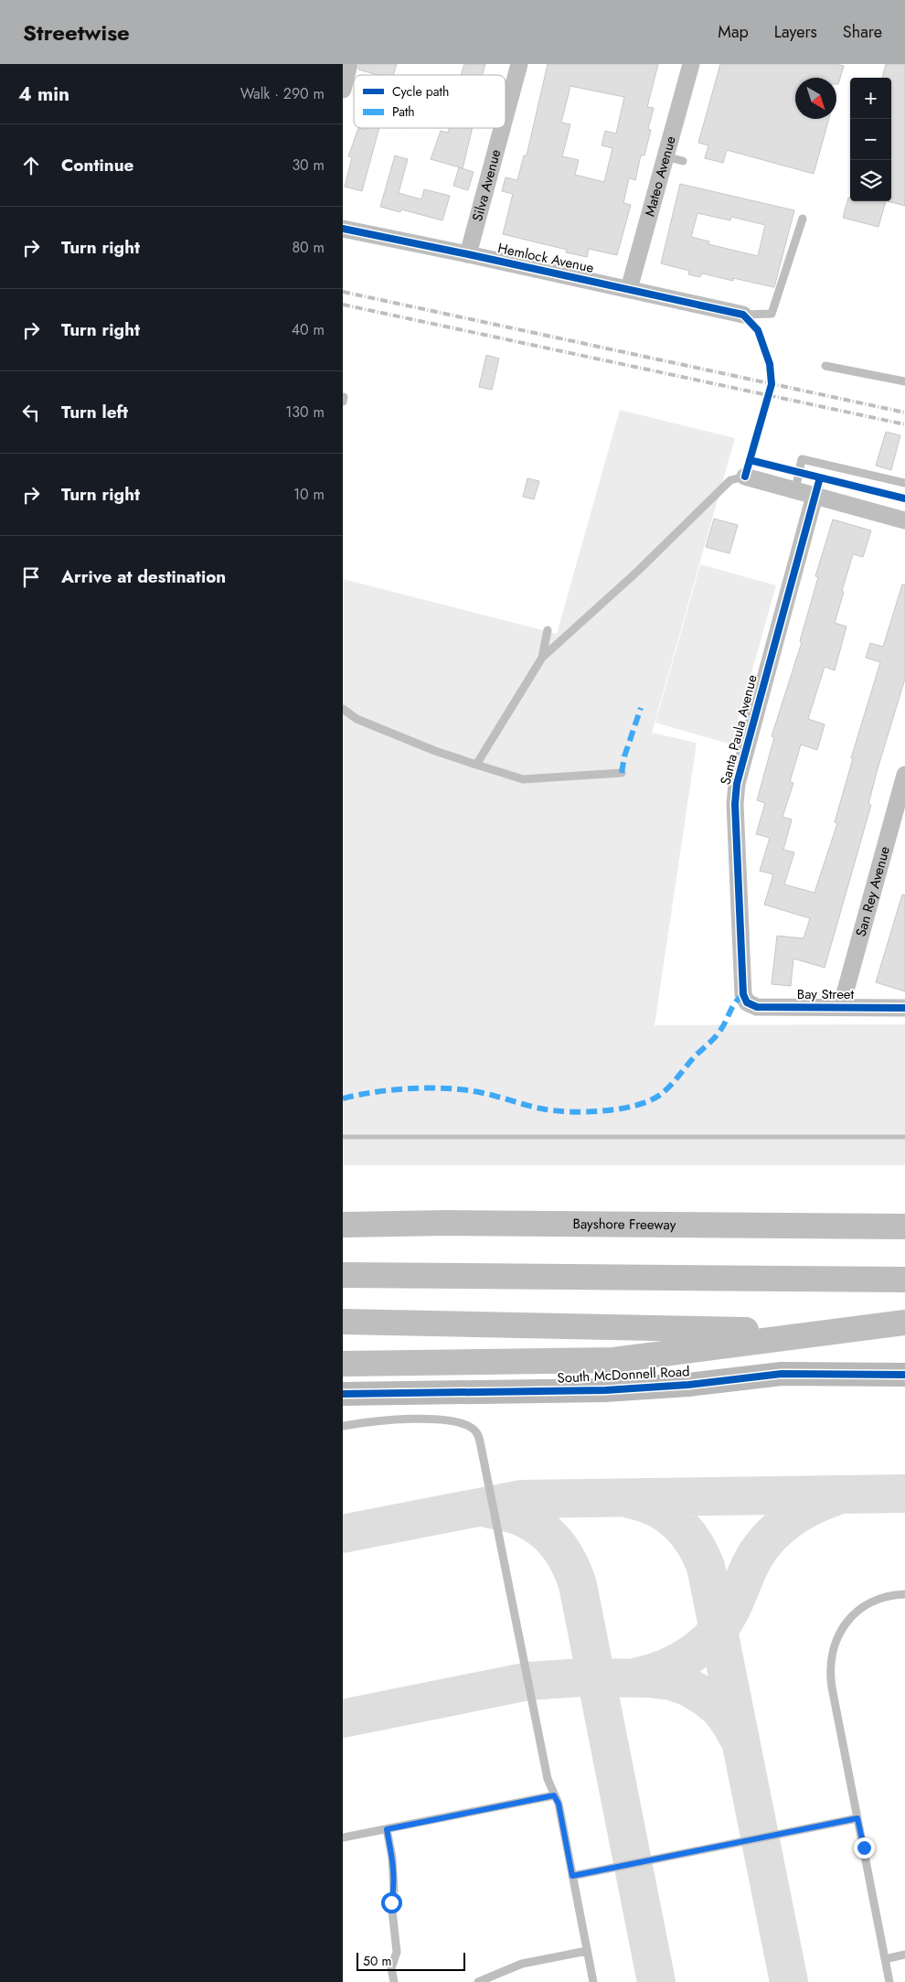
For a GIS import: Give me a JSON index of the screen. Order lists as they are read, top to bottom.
{
  "streets": {
    "highway": ["Bayshore Freeway"],
    "street": [
      "Mateo Avenue",
      "Silva Avenue",
      "Hemlock Avenue",
      "Santa Paula Avenue",
      "San Rey Avenue",
      "Bay Street",
      "South McDonnell Road"
    ]
  },
  "crossings": [
    ["Mateo Avenue", "Hemlock Avenue"],
    ["Silva Avenue", "Hemlock Avenue"],
    ["Santa Paula Avenue", "Bay Street"],
    ["San Rey Avenue", "Bay Street"]
  ],
  "legend": ["Cycle path", "Path"],
  "scale_bar": "50 m",
  "north": "bottom right",
  "page": {
    "header": "Streetwise",
    "nav": ["Map", "Layers", "Share"],
    "heading": ["4 min", "Walk · 290 m"],
    "map_buttons": ["+", "−"],
    "list": [
      ["Continue", "30 m"],
      ["Turn right", "80 m"],
      ["Turn right", "40 m"],
      ["Turn left", "130 m"],
      ["Turn right", "10 m"],
      "Arrive at destination"
    ],
    "scale": "50 m"
  }
}
